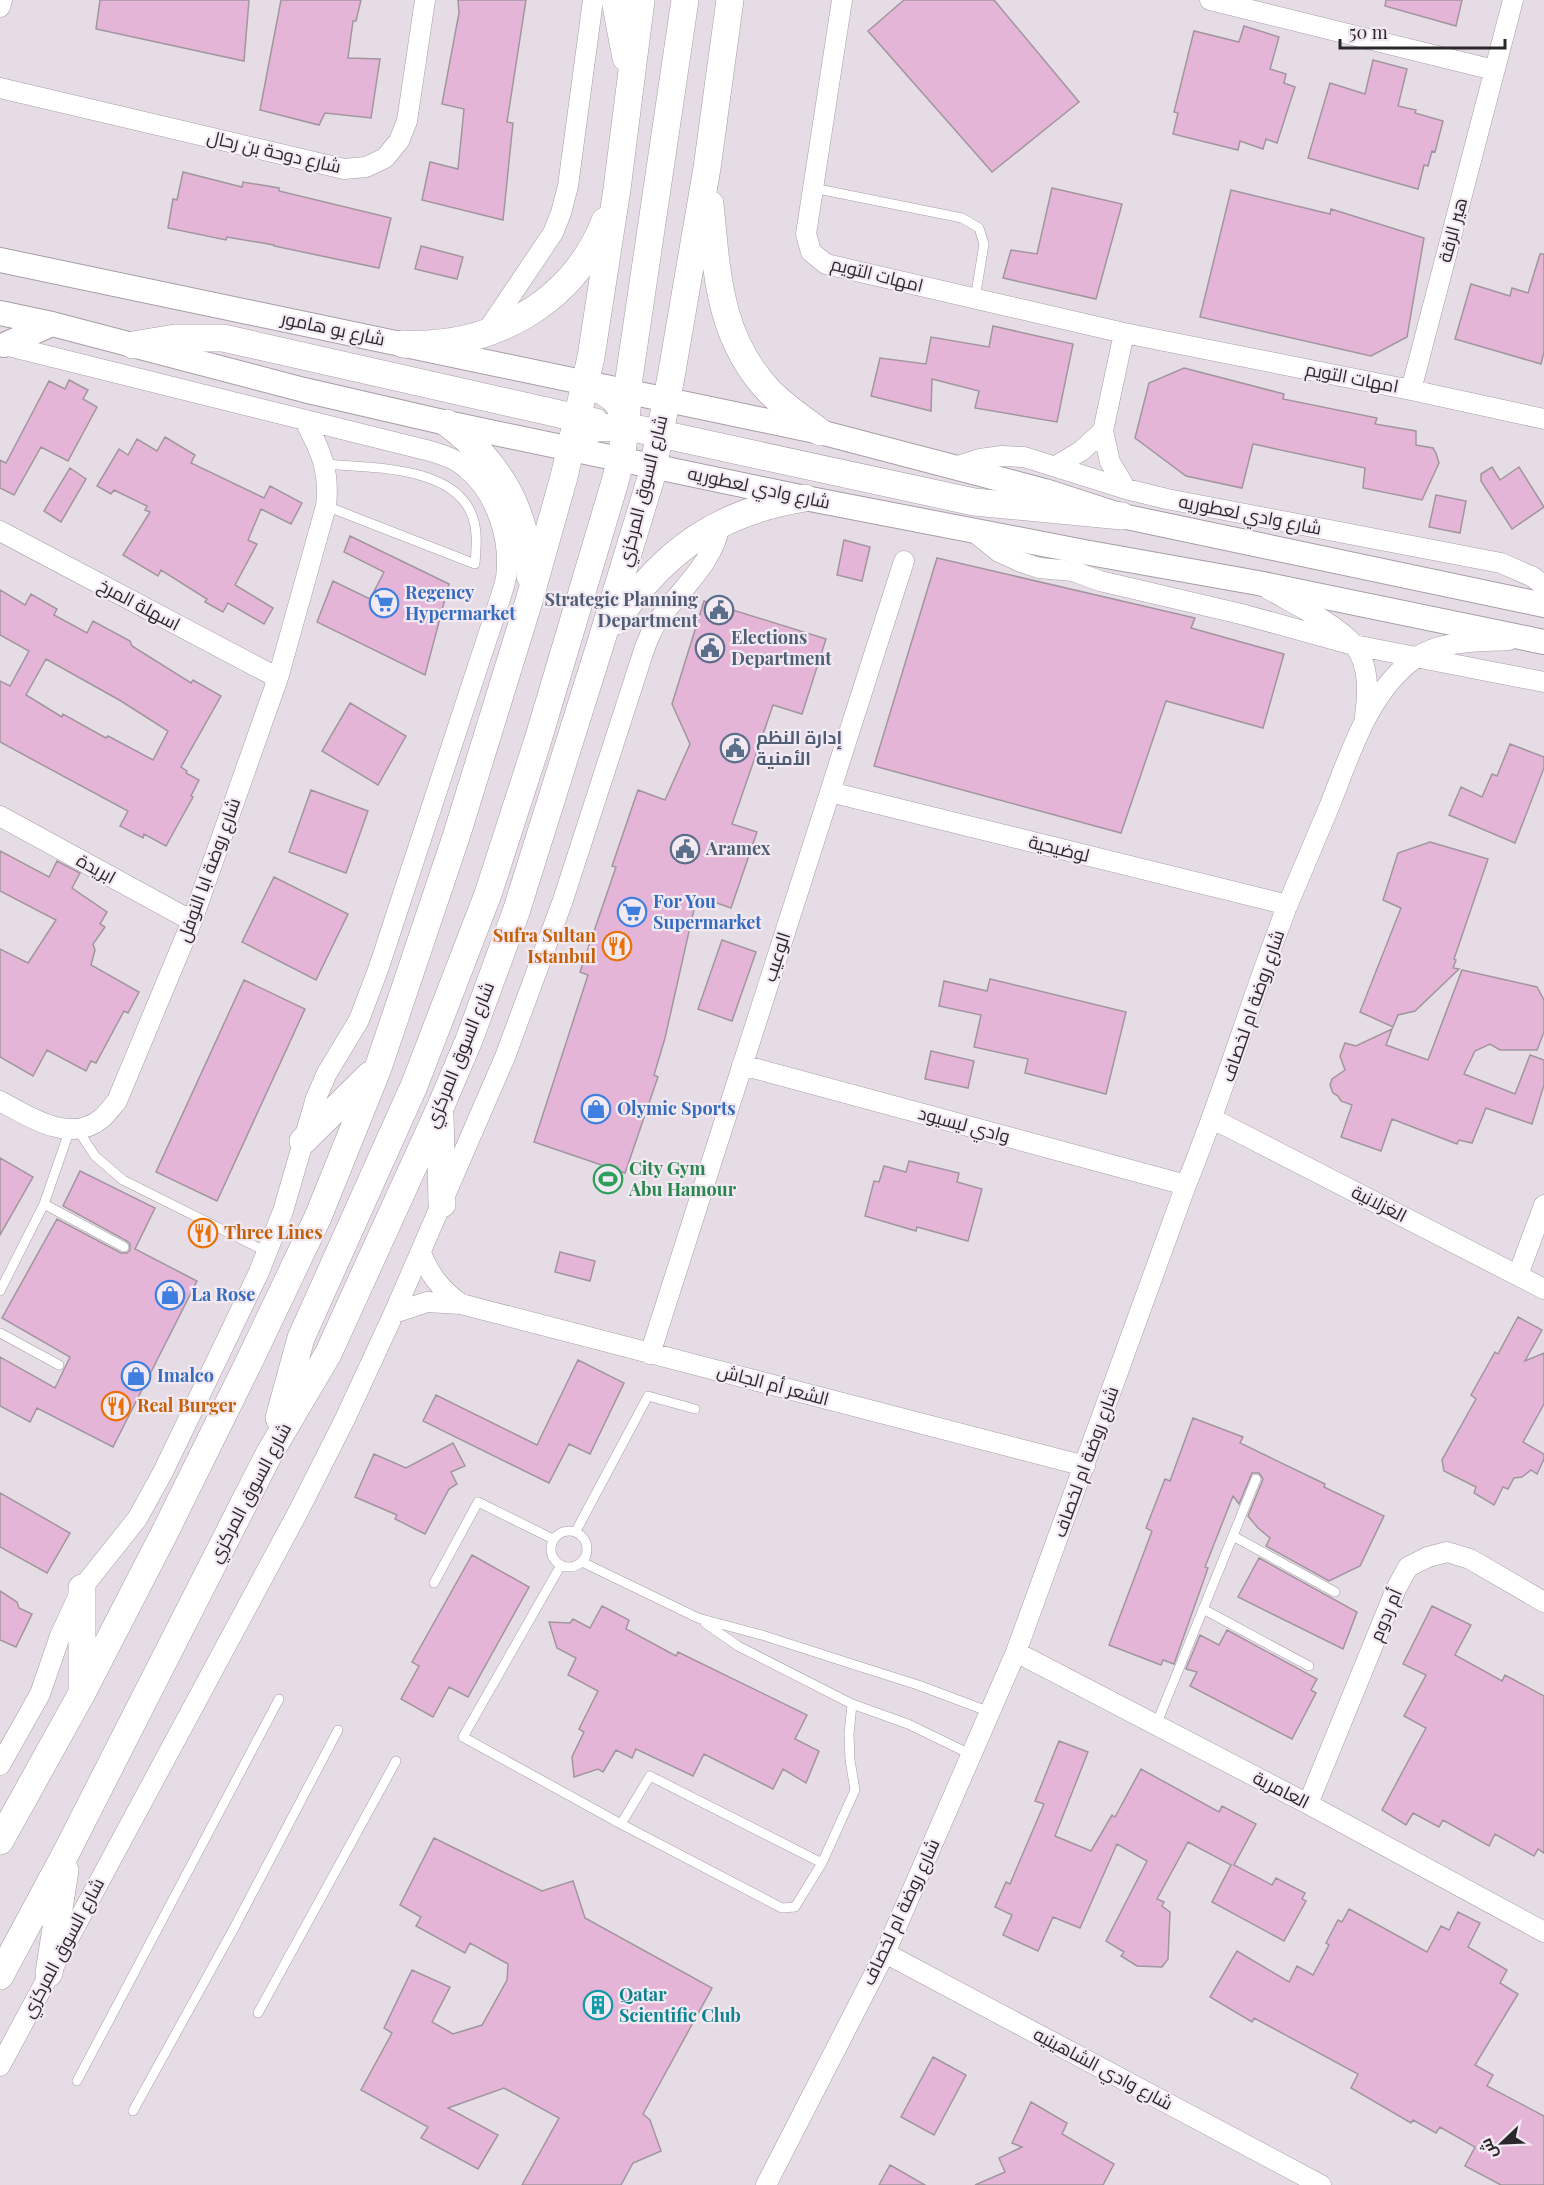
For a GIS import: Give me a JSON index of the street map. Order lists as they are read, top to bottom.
{
  "streets": {
    "main road": ["شارع السوق المركزي"],
    "street": [
      "شارع دوحة بن رحال",
      "هير الرقة",
      "امهات التويم",
      "شارع بو هامور",
      "شارع وادي لعطوريه",
      "اسهلة المرخ",
      "لوضيحية",
      "ابريدة",
      "شارع روضة ابا النوفل",
      "الوعيب",
      "شارع روضة ام لخصاف",
      "وادي ليسيود",
      "الغزلانية",
      "الشعر أم الجاش",
      "أم ردوم",
      "العامرية",
      "شارع وادي الشاهينيه"
    ]
  },
  "crossings": [
    ["هير الرقة", "امهات التويم"],
    ["شارع بو هامور", "شارع وادي لعطوريه"],
    ["شارع بو هامور", "شارع السوق المركزي"],
    ["شارع وادي لعطوريه", "شارع السوق المركزي"],
    ["شارع وادي لعطوريه", "شارع روضة ام لخصاف"],
    ["شارع السوق المركزي", "الشعر أم الجاش"],
    ["اسهلة المرخ", "شارع روضة ابا النوفل"],
    ["لوضيحية", "الوعيب"],
    ["لوضيحية", "شارع روضة ام لخصاف"],
    ["ابريدة", "شارع روضة ابا النوفل"],
    ["الوعيب", "وادي ليسيود"],
    ["الوعيب", "الشعر أم الجاش"],
    ["شارع روضة ام لخصاف", "وادي ليسيود"],
    ["شارع روضة ام لخصاف", "الغزلانية"],
    ["شارع روضة ام لخصاف", "الشعر أم الجاش"],
    ["شارع روضة ام لخصاف", "العامرية"],
    ["شارع روضة ام لخصاف", "شارع وادي الشاهينيه"],
    ["أم ردوم", "العامرية"]
  ],
  "places": {
    "supermarket": ["Regency Hypermarket", "For You Supermarket"],
    "public building": [
      "Strategic Planning Department",
      "Elections Department",
      "إدارة النظم الأمنية",
      "Aramex"
    ],
    "restaurant": ["Sufra Sultan Istanbul", "Three Lines", "Real Burger"],
    "shop": ["Olymic Sports", "La Rose", "Imalco"],
    "sports": ["City Gym Abu Hamour"],
    "building": ["Qatar Scientific Club"]
  },
  "scale_bar": "50 m",
  "north": "bottom left"
}
